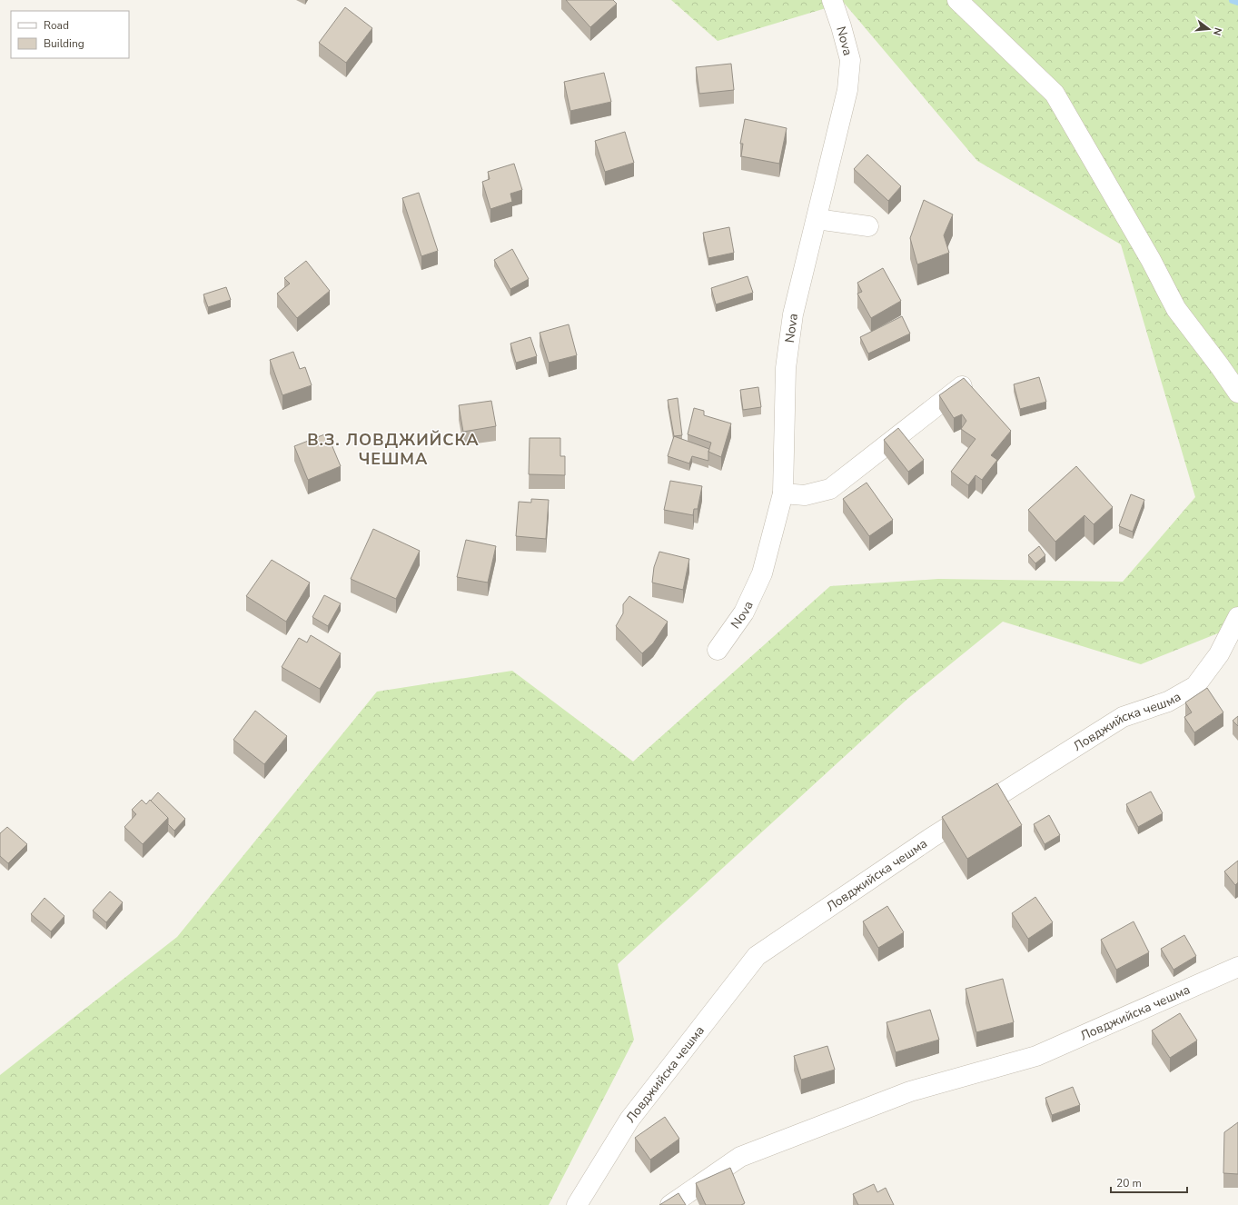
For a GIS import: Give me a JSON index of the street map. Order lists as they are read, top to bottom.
{
  "streets": {
    "street": ["Nova", "Ловджийска чешма"]
  },
  "districts": ["В.З. ЛОВДЖИЙСКА ЧЕШМА"],
  "legend": ["Road", "Building"],
  "scale_bar": "20 m",
  "north": "right"
}
